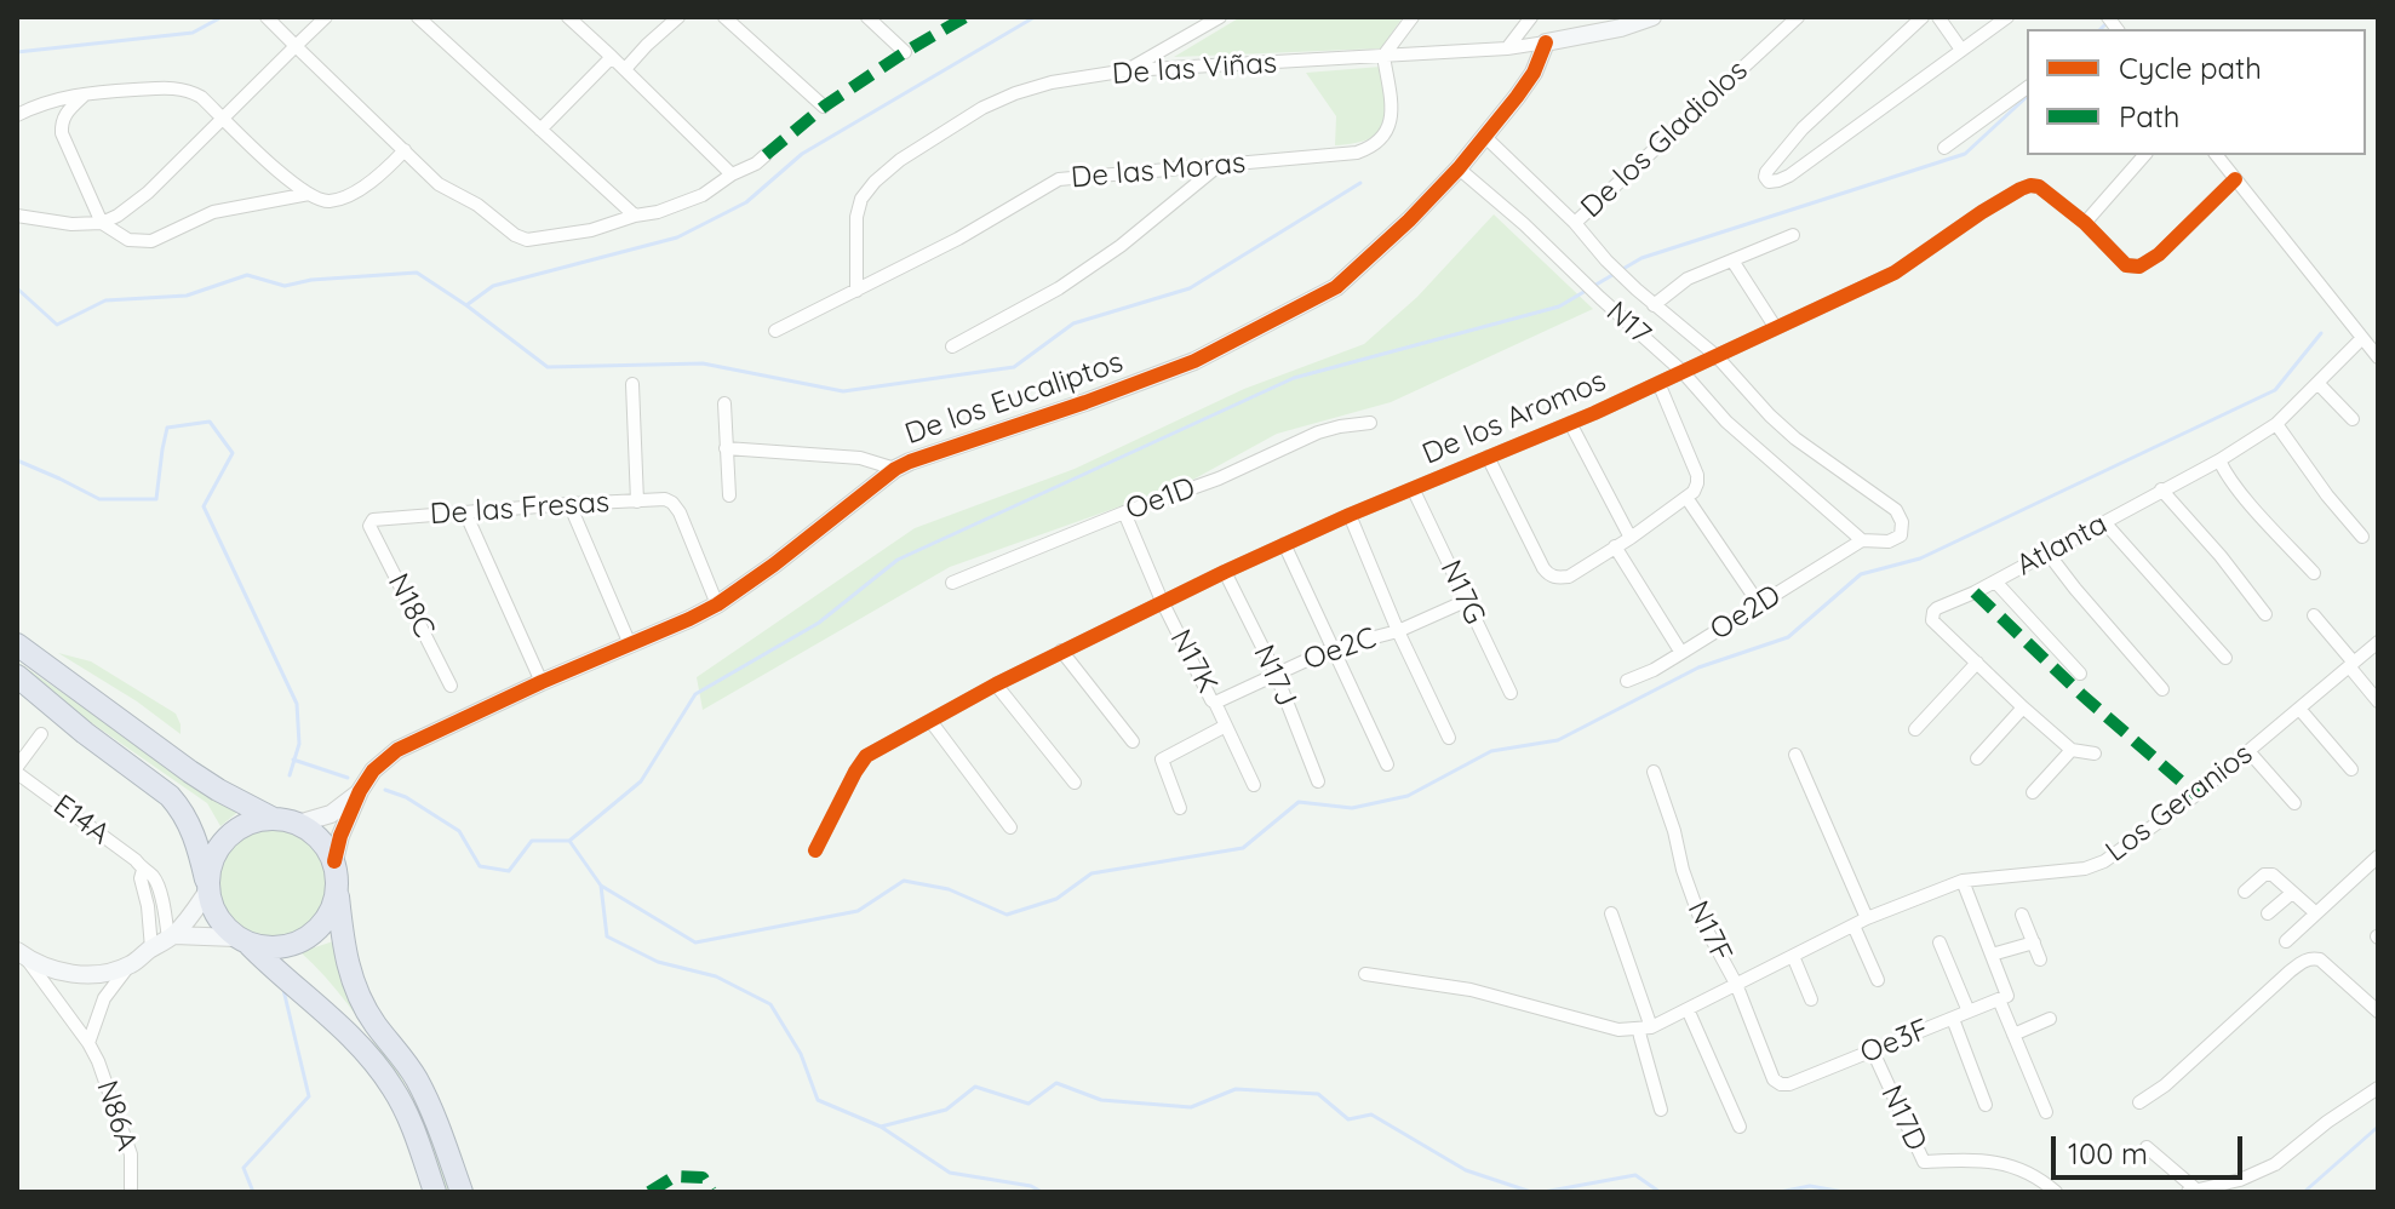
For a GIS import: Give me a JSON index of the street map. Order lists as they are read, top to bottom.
{
  "streets": {
    "street": [
      "De las Viñas",
      "De los Gladiolos",
      "De las Moras",
      "N17",
      "De los Eucaliptos",
      "De los Aromos",
      "Oe1D",
      "De las Fresas",
      "Atlanta",
      "N17G",
      "N18C",
      "Oe2D",
      "Oe2C",
      "N17K",
      "N17J",
      "Los Geranios",
      "E14A",
      "N17F",
      "Oe3F",
      "N86A",
      "N17D"
    ]
  },
  "crossings": [
    ["De las Viñas", "De las Moras"],
    ["De las Viñas", "De los Eucaliptos"],
    ["N17", "De los Eucaliptos"],
    ["N17", "De los Aromos"],
    ["N17", "Oe2D"],
    ["De los Eucaliptos", "De las Fresas"],
    ["De los Aromos", "N17G"],
    ["De los Aromos", "N17K"],
    ["De los Aromos", "N17J"],
    ["Oe1D", "N17K"],
    ["De las Fresas", "N18C"],
    ["N17G", "Oe2C"],
    ["Oe2C", "N17K"],
    ["Oe2C", "N17J"],
    ["Los Geranios", "N17F"],
    ["N17F", "Oe3F"],
    ["Oe3F", "N17D"]
  ],
  "legend": ["Cycle path", "Path"],
  "scale_bar": "100 m"
}
